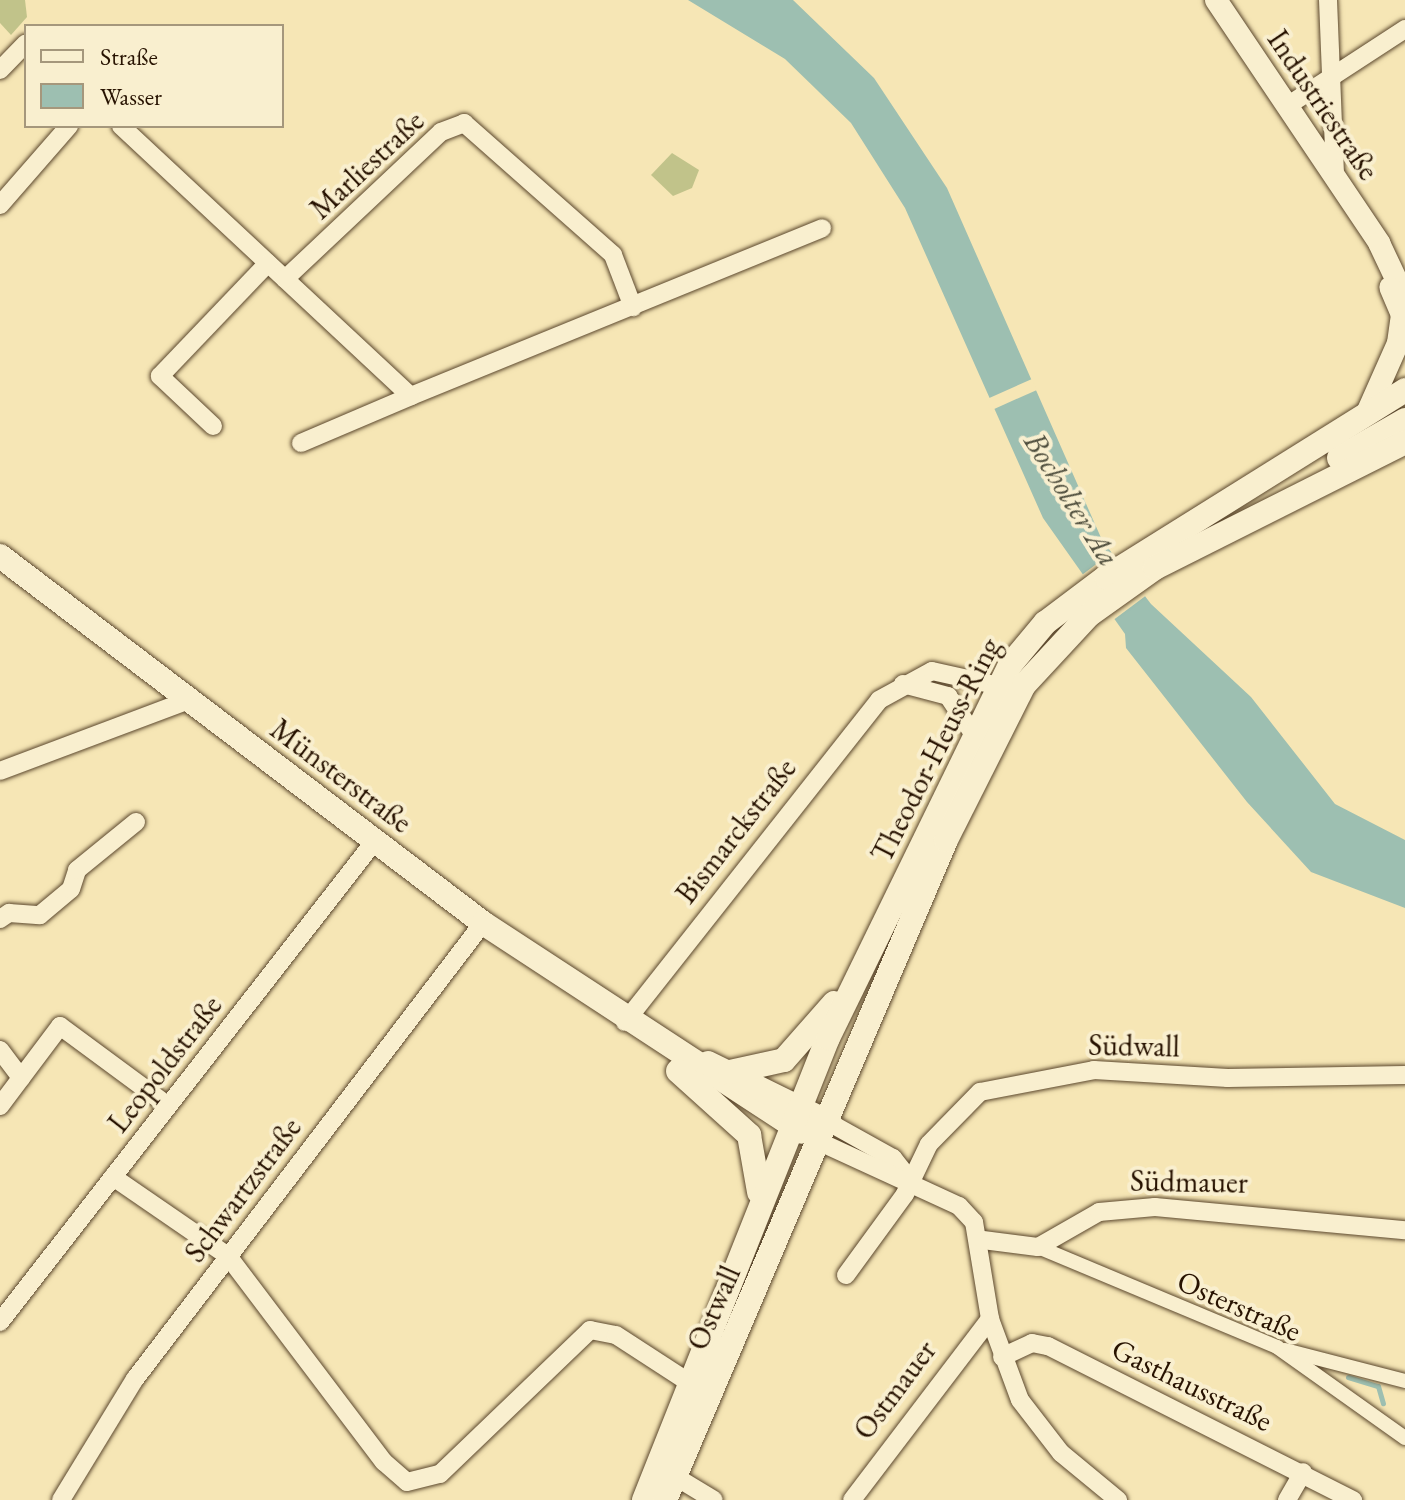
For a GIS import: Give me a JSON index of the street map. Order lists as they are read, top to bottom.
{
  "streets": {
    "main road": ["Theodor-Heuss-Ring", "Münsterstraße", "Ostwall"],
    "street": [
      "Industriestraße",
      "Marliestraße",
      "Bismarckstraße",
      "Südwall",
      "Leopoldstraße",
      "Südmauer",
      "Schwartzstraße",
      "Osterstraße",
      "Gasthausstraße",
      "Ostmauer"
    ]
  },
  "crossings": [
    ["Theodor-Heuss-Ring", "Münsterstraße"],
    ["Theodor-Heuss-Ring", "Bismarckstraße"],
    ["Theodor-Heuss-Ring", "Ostwall"],
    ["Münsterstraße", "Bismarckstraße"],
    ["Münsterstraße", "Leopoldstraße"],
    ["Münsterstraße", "Schwartzstraße"],
    ["Münsterstraße", "Ostwall"],
    ["Südmauer", "Osterstraße"]
  ],
  "water": ["Bocholter Aa"],
  "legend": ["Straße", "Wasser"]
}
